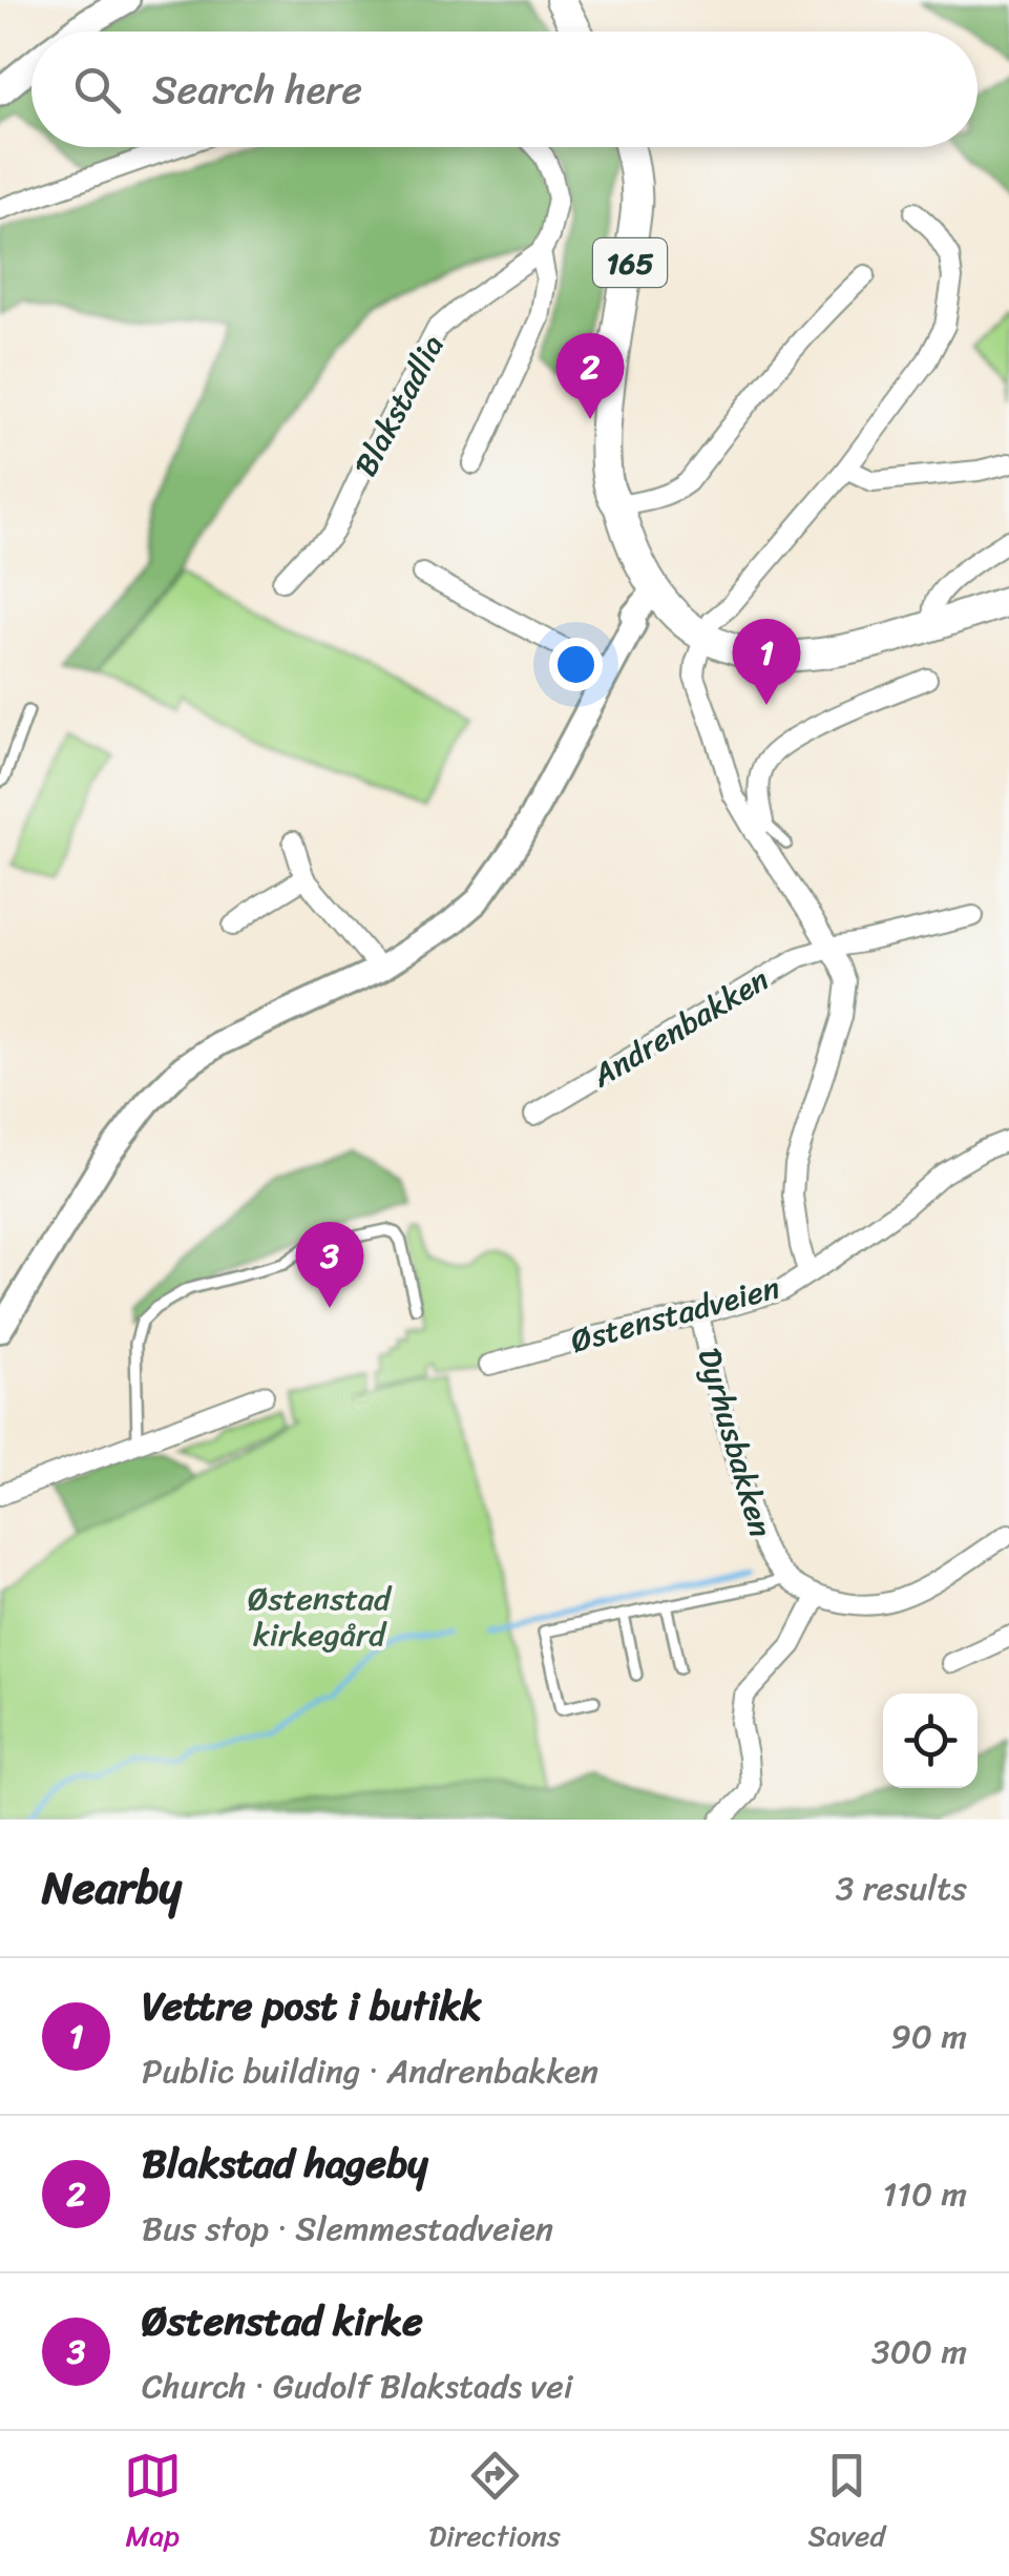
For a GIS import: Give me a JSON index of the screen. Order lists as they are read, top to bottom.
{
  "streets": {
    "main road": ["165"],
    "street": [
      "Blakstadlia",
      "Andrenbakken",
      "Østenstadveien",
      "Dyrhusbakken"
    ]
  },
  "crossings": [
    ["Østenstadveien", "Dyrhusbakken"]
  ],
  "parks": ["Østenstad kirkegård"],
  "page": {
    "search": "Search here",
    "pins": ["2", "1", "3"],
    "heading": ["Nearby", "3 results"],
    "list": [
      {
        "mark": "1",
        "name": "Vettre post i butikk",
        "note": "Public building · Andrenbakken",
        "value": "90 m"
      },
      {
        "mark": "2",
        "name": "Blakstad hageby",
        "note": "Bus stop · Slemmestadveien",
        "value": "110 m"
      },
      {
        "mark": "3",
        "name": "Østenstad kirke",
        "note": "Church · Gudolf Blakstads vei",
        "value": "300 m"
      }
    ],
    "nav": ["Map", "Directions", "Saved"]
  }
}
